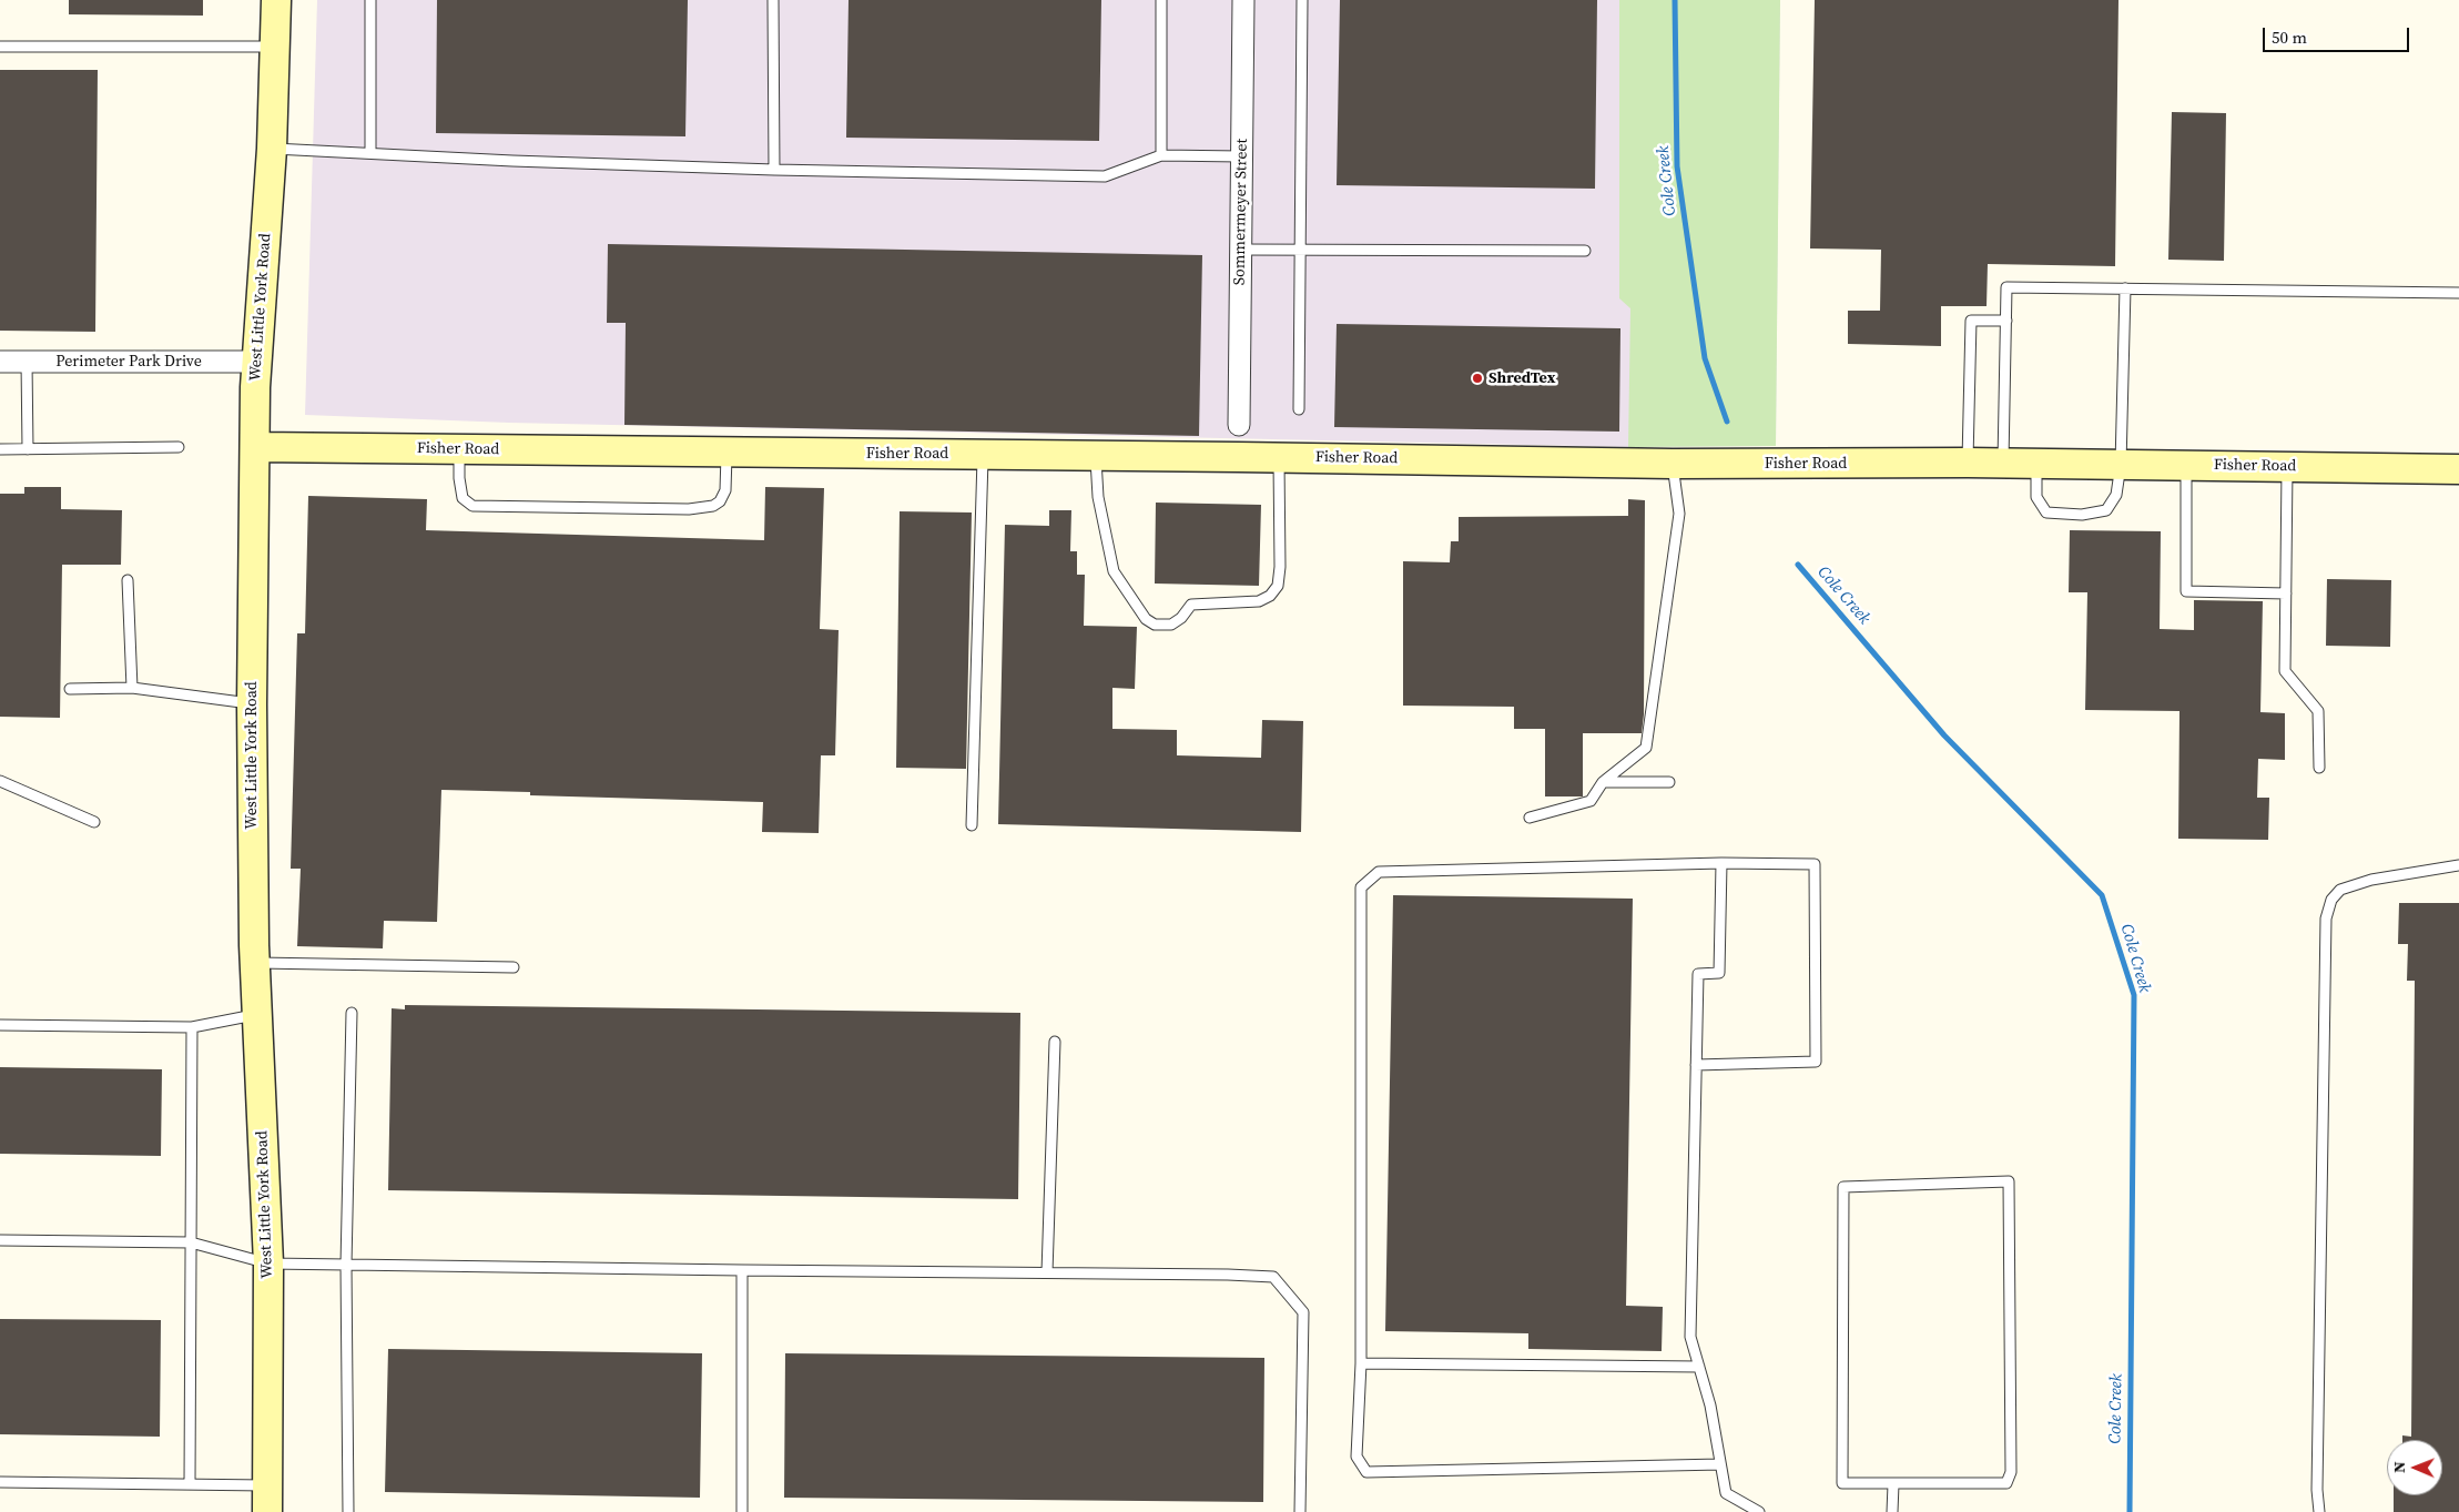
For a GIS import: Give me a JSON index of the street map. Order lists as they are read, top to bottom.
{
  "streets": {
    "street": [
      "Sommermeyer Street",
      "West Little York Road",
      "Perimeter Park Drive",
      "Fisher Road"
    ]
  },
  "crossings": [
    ["West Little York Road", "Perimeter Park Drive"],
    ["West Little York Road", "Fisher Road"]
  ],
  "water": ["Cole Creek"],
  "places": ["ShredTex"],
  "scale_bar": "50 m",
  "north": "left"
}
